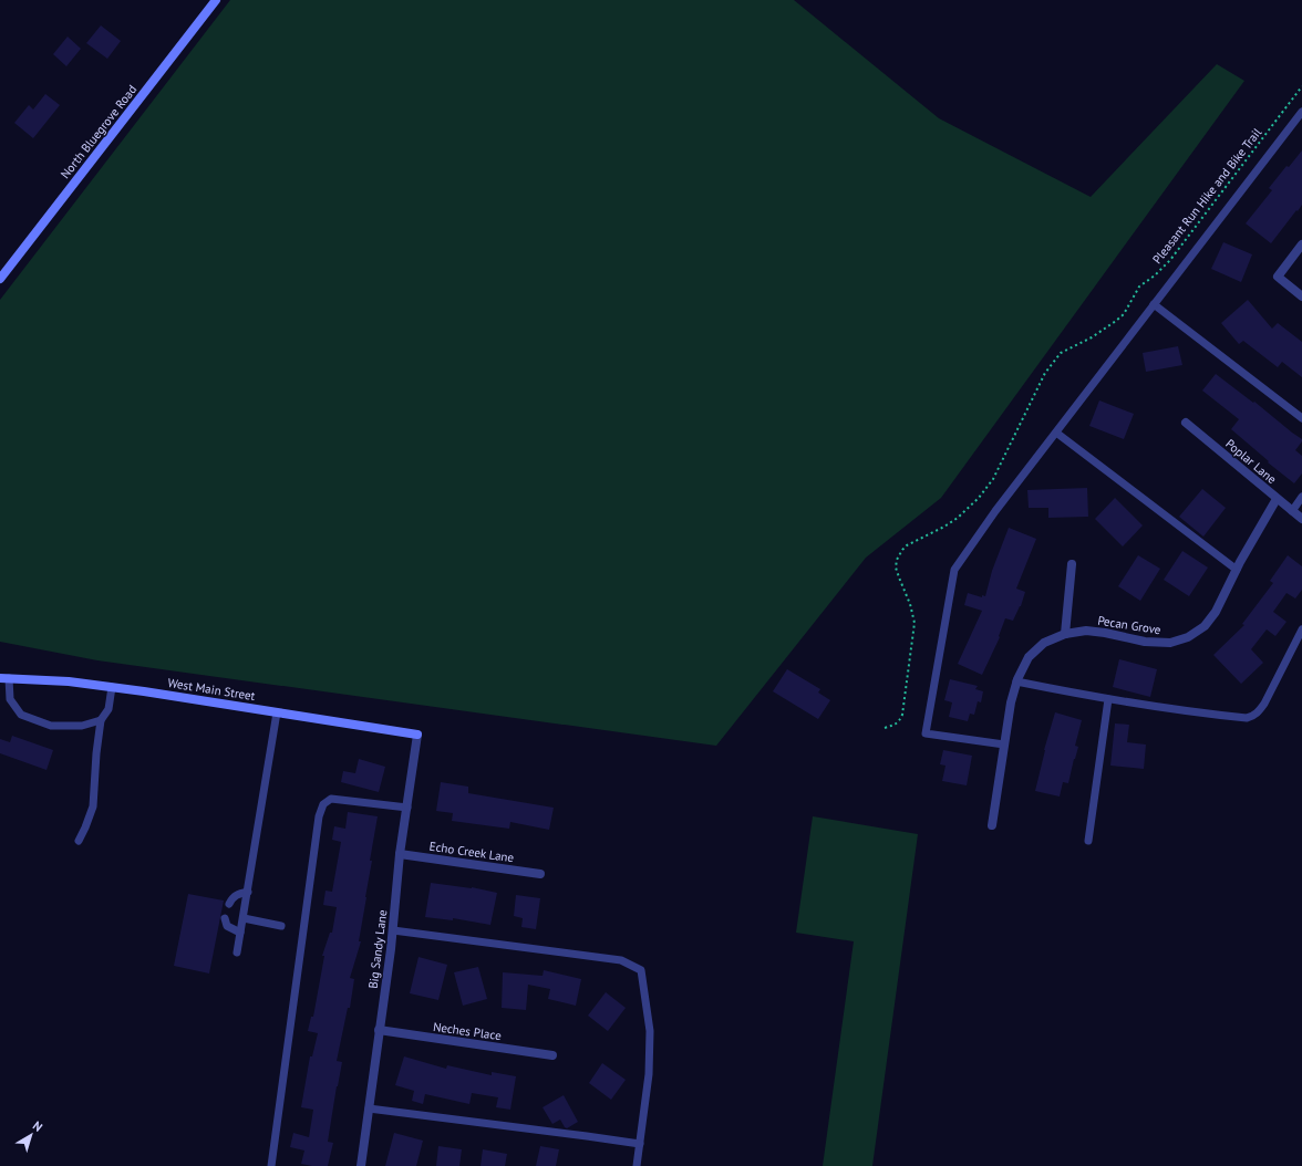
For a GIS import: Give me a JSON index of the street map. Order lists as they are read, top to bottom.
{
  "streets": {
    "street": [
      "North Bluegrove Road",
      "Poplar Lane",
      "Pecan Grove",
      "West Main Street",
      "Echo Creek Lane",
      "Big Sandy Lane",
      "Neches Place"
    ],
    "path": ["Pleasant Run Hike and Bike Trail"]
  },
  "crossings": [
    ["Poplar Lane", "Pecan Grove"],
    ["West Main Street", "Big Sandy Lane"],
    ["Echo Creek Lane", "Big Sandy Lane"],
    ["Big Sandy Lane", "Neches Place"]
  ],
  "north": "top right"
}
